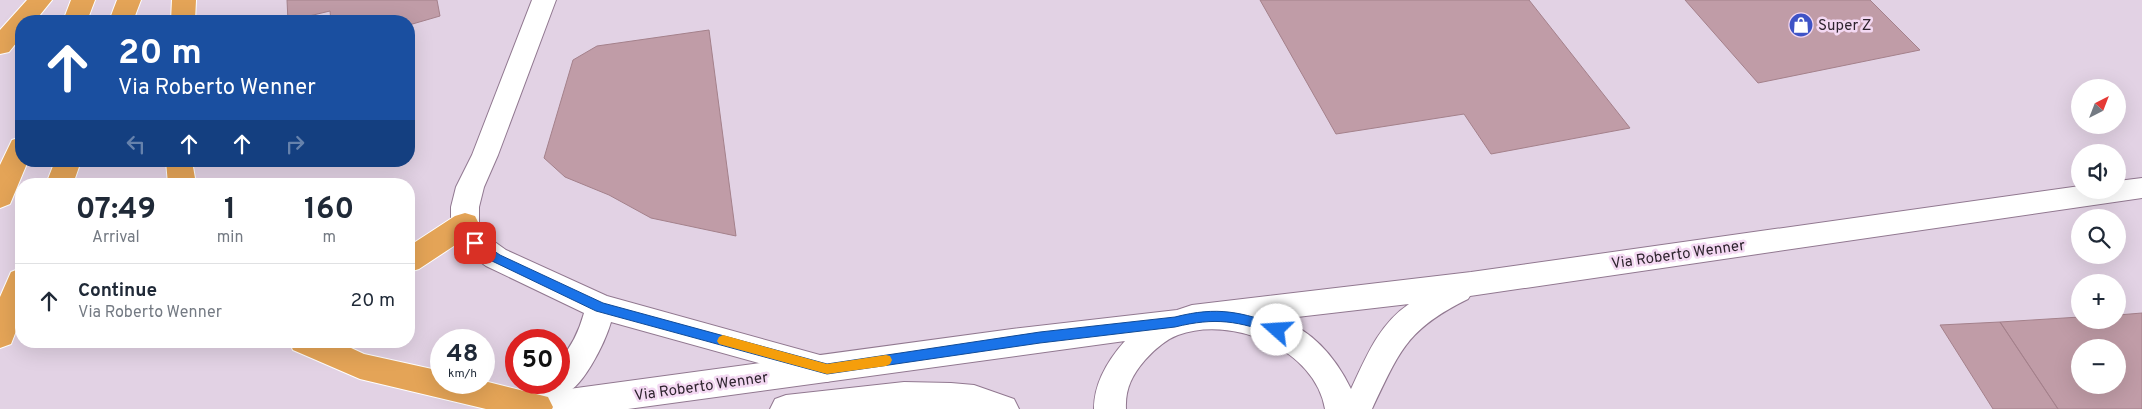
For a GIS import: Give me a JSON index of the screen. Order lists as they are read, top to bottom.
{
  "streets": {
    "main road": ["Via Roberto Wenner"]
  },
  "places": {
    "shop": ["Super Z"]
  },
  "north": "top right",
  "page": {
    "turn": ["20 m", "Via Roberto Wenner"],
    "map_buttons": ["+", "−"],
    "eta": [
      "07:49",
      "Arrival",
      "1",
      "min",
      "160",
      "m"
    ],
    "list": [
      {
        "name": "Continue",
        "note": "Via Roberto Wenner",
        "value": "20 m"
      }
    ],
    "speed": "48 km/h",
    "limit": "50"
  }
}
